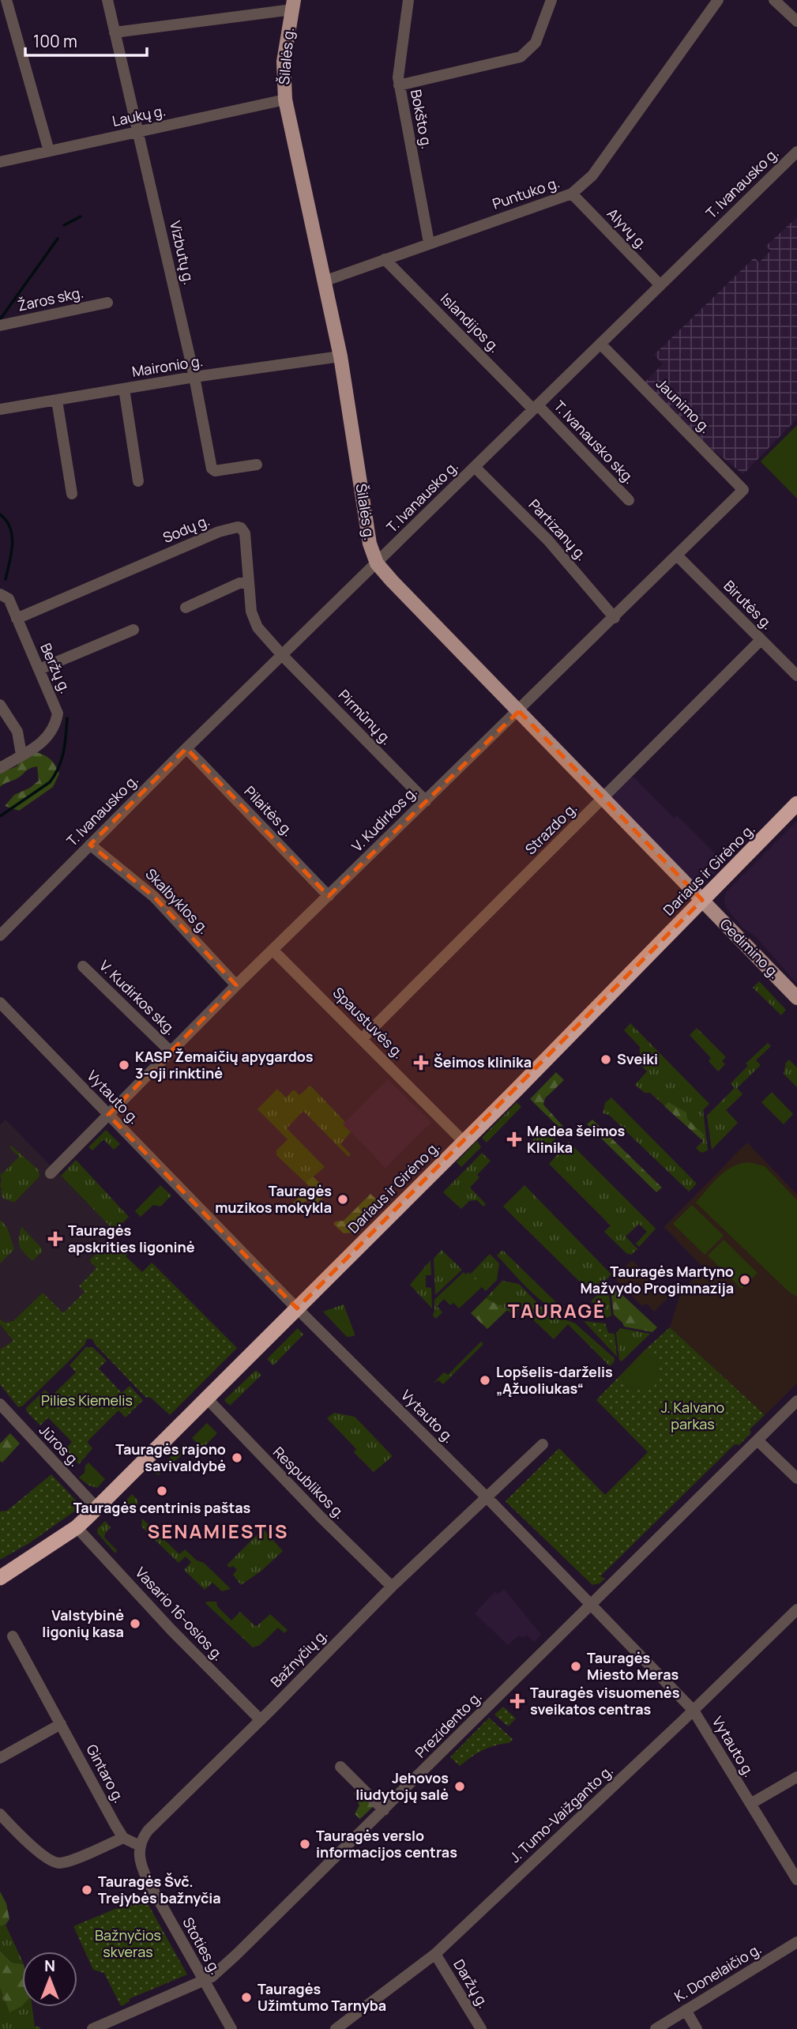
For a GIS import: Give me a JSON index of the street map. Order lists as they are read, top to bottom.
{
  "streets": {
    "highway": ["Dariaus ir Girėno g."],
    "main road": ["Šilalės g.", "Gedimino g."],
    "street": [
      "Laukų g.",
      "Bokšto g.",
      "T. Ivanausko g.",
      "Puntuko g.",
      "Alyvų g.",
      "Vizbutų g.",
      "Žaros skg.",
      "Islandijos g.",
      "Maironio g.",
      "Jaunimo g.",
      "T. Ivanausko skg.",
      "Sodų g.",
      "Partizanų g.",
      "Birutės g.",
      "Beržų g.",
      "Pirmūnų g.",
      "Pilaitės g.",
      "V. Kudirkos g.",
      "Strazdo g.",
      "Skalbyklos g.",
      "V. Kudirkos skg.",
      "Spaustuvės g.",
      "Vytauto g.",
      "Jūros g.",
      "Respublikos g.",
      "Vasario 16-osios g.",
      "Bažnyčių g.",
      "Prezidento g.",
      "Gintaro g.",
      "J. Tumo-Vaižganto g.",
      "Stoties g.",
      "K. Donelaičio g.",
      "Daržų g."
    ]
  },
  "crossings": [
    ["Šilalės g.", "Laukų g."],
    ["Šilalės g.", "T. Ivanausko g."],
    ["Šilalės g.", "Puntuko g."],
    ["Šilalės g.", "Maironio g."],
    ["Šilalės g.", "V. Kudirkos g."],
    ["Šilalės g.", "Strazdo g."],
    ["Šilalės g.", "Dariaus ir Girėno g."],
    ["Šilalės g.", "Gedimino g."],
    ["Laukų g.", "Vizbutų g."],
    ["Bokšto g.", "Puntuko g."],
    ["T. Ivanausko g.", "Alyvų g."],
    ["T. Ivanausko g.", "Islandijos g."],
    ["T. Ivanausko g.", "Jaunimo g."],
    ["T. Ivanausko g.", "T. Ivanausko skg."],
    ["T. Ivanausko g.", "Sodų g."],
    ["T. Ivanausko g.", "Partizanų g."],
    ["T. Ivanausko g.", "Pirmūnų g."],
    ["T. Ivanausko g.", "Pilaitės g."],
    ["T. Ivanausko g.", "Skalbyklos g."],
    ["Puntuko g.", "Alyvų g."],
    ["Puntuko g.", "Islandijos g."],
    ["Vizbutų g.", "Maironio g."],
    ["Islandijos g.", "T. Ivanausko skg."],
    ["Jaunimo g.", "V. Kudirkos g."],
    ["Sodų g.", "Beržų g."],
    ["Sodų g.", "Pirmūnų g."],
    ["Partizanų g.", "V. Kudirkos g."],
    ["Birutės g.", "V. Kudirkos g."],
    ["Birutės g.", "Strazdo g."],
    ["Pirmūnų g.", "V. Kudirkos g."],
    ["Pilaitės g.", "V. Kudirkos g."],
    ["V. Kudirkos g.", "Skalbyklos g."],
    ["V. Kudirkos g.", "V. Kudirkos skg."],
    ["V. Kudirkos g.", "Spaustuvės g."],
    ["V. Kudirkos g.", "Vytauto g."],
    ["Strazdo g.", "Spaustuvės g."],
    ["Dariaus ir Girėno g.", "Gedimino g."],
    ["Dariaus ir Girėno g.", "Spaustuvės g."],
    ["Dariaus ir Girėno g.", "Vytauto g."],
    ["Dariaus ir Girėno g.", "Jūros g."],
    ["Dariaus ir Girėno g.", "Respublikos g."],
    ["Dariaus ir Girėno g.", "Vasario 16-osios g."],
    ["Vytauto g.", "Bažnyčių g."],
    ["Vytauto g.", "Prezidento g."],
    ["Vytauto g.", "J. Tumo-Vaižganto g."],
    ["Respublikos g.", "Bažnyčių g."],
    ["Vasario 16-osios g.", "Bažnyčių g."],
    ["Bažnyčių g.", "Stoties g."],
    ["Prezidento g.", "Stoties g."],
    ["J. Tumo-Vaižganto g.", "Daržų g."]
  ],
  "districts": ["TAURAGĖ", "SENAMIESTIS"],
  "parks": ["Pilies Kiemelis", "J. Kalvano parkas", "Bažnyčios skveras"],
  "places": {
    "other": [
      "Sveiki",
      "KASP Žemaičių apygardos 3-oji rinktinė",
      "Tauragės muzikos mokykla",
      "Tauragės Martyno Mažvydo Progimnazija",
      "Lopšelis-darželis „Ąžuoliukas“",
      "Tauragės rajono savivaldybė",
      "Tauragės centrinis paštas",
      "Valstybinė ligonių kasa",
      "Tauragės Miesto Meras",
      "Jehovos liudytojų salė",
      "Tauragės verslo informacijos centras",
      "Tauragės Švč. Trejybės bažnyčia",
      "Tauragės Užimtumo Tarnyba"
    ],
    "health": [
      "Šeimos klinika",
      "Medea šeimos Klinika",
      "Tauragės apskrities ligoninė",
      "Tauragės visuomenės sveikatos centras"
    ]
  },
  "scale_bar": "100 m",
  "north": "top"
}
